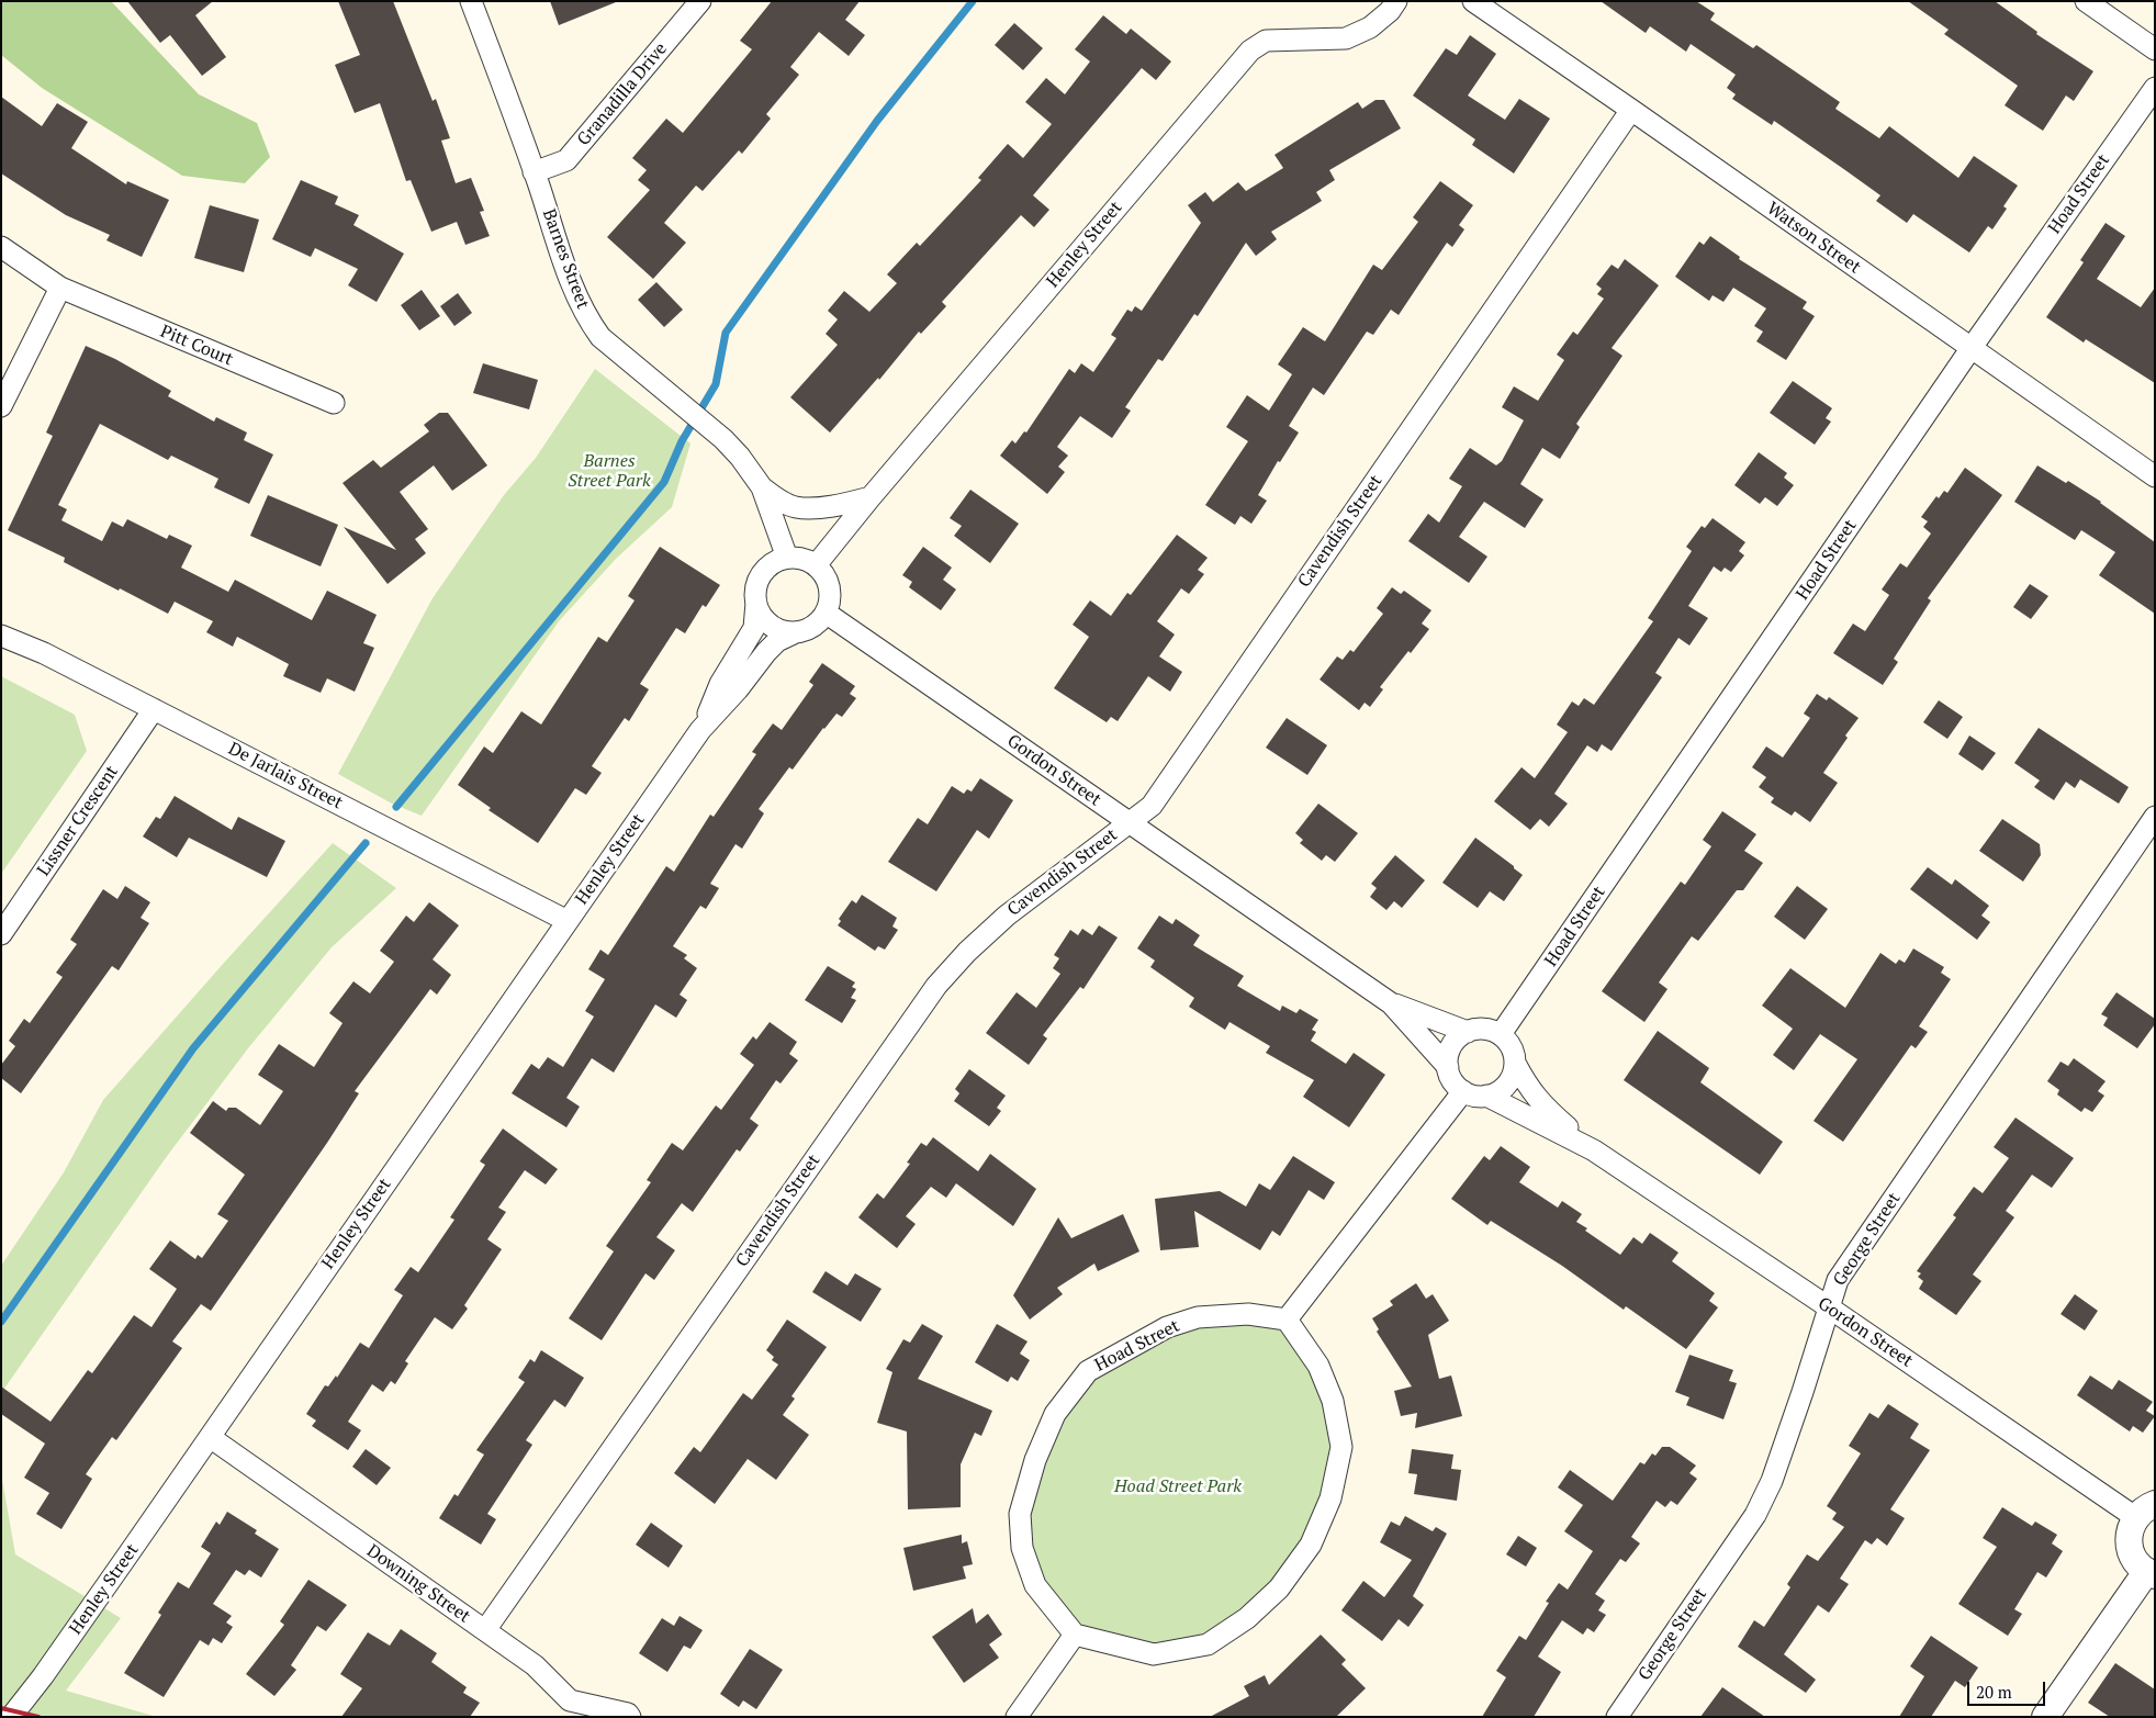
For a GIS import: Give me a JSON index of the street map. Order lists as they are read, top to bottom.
{
  "streets": {
    "street": [
      "Granadilla Drive",
      "Hoad Street",
      "Watson Street",
      "Henley Street",
      "Barnes Street",
      "Pitt Court",
      "Cavendish Street",
      "Gordon Street",
      "De Jarlais Street",
      "Lissner Crescent",
      "George Street",
      "Downing Street"
    ]
  },
  "crossings": [
    ["Granadilla Drive", "Barnes Street"],
    ["Hoad Street", "Watson Street"],
    ["Hoad Street", "Gordon Street"],
    ["Watson Street", "Cavendish Street"],
    ["Henley Street", "Barnes Street"],
    ["Henley Street", "Gordon Street"],
    ["Henley Street", "De Jarlais Street"],
    ["Henley Street", "Downing Street"],
    ["Barnes Street", "Gordon Street"],
    ["Cavendish Street", "Gordon Street"],
    ["Cavendish Street", "Downing Street"],
    ["Gordon Street", "George Street"],
    ["De Jarlais Street", "Lissner Crescent"]
  ],
  "parks": ["Barnes Street Park", "Hoad Street Park"],
  "scale_bar": "20 m"
}
